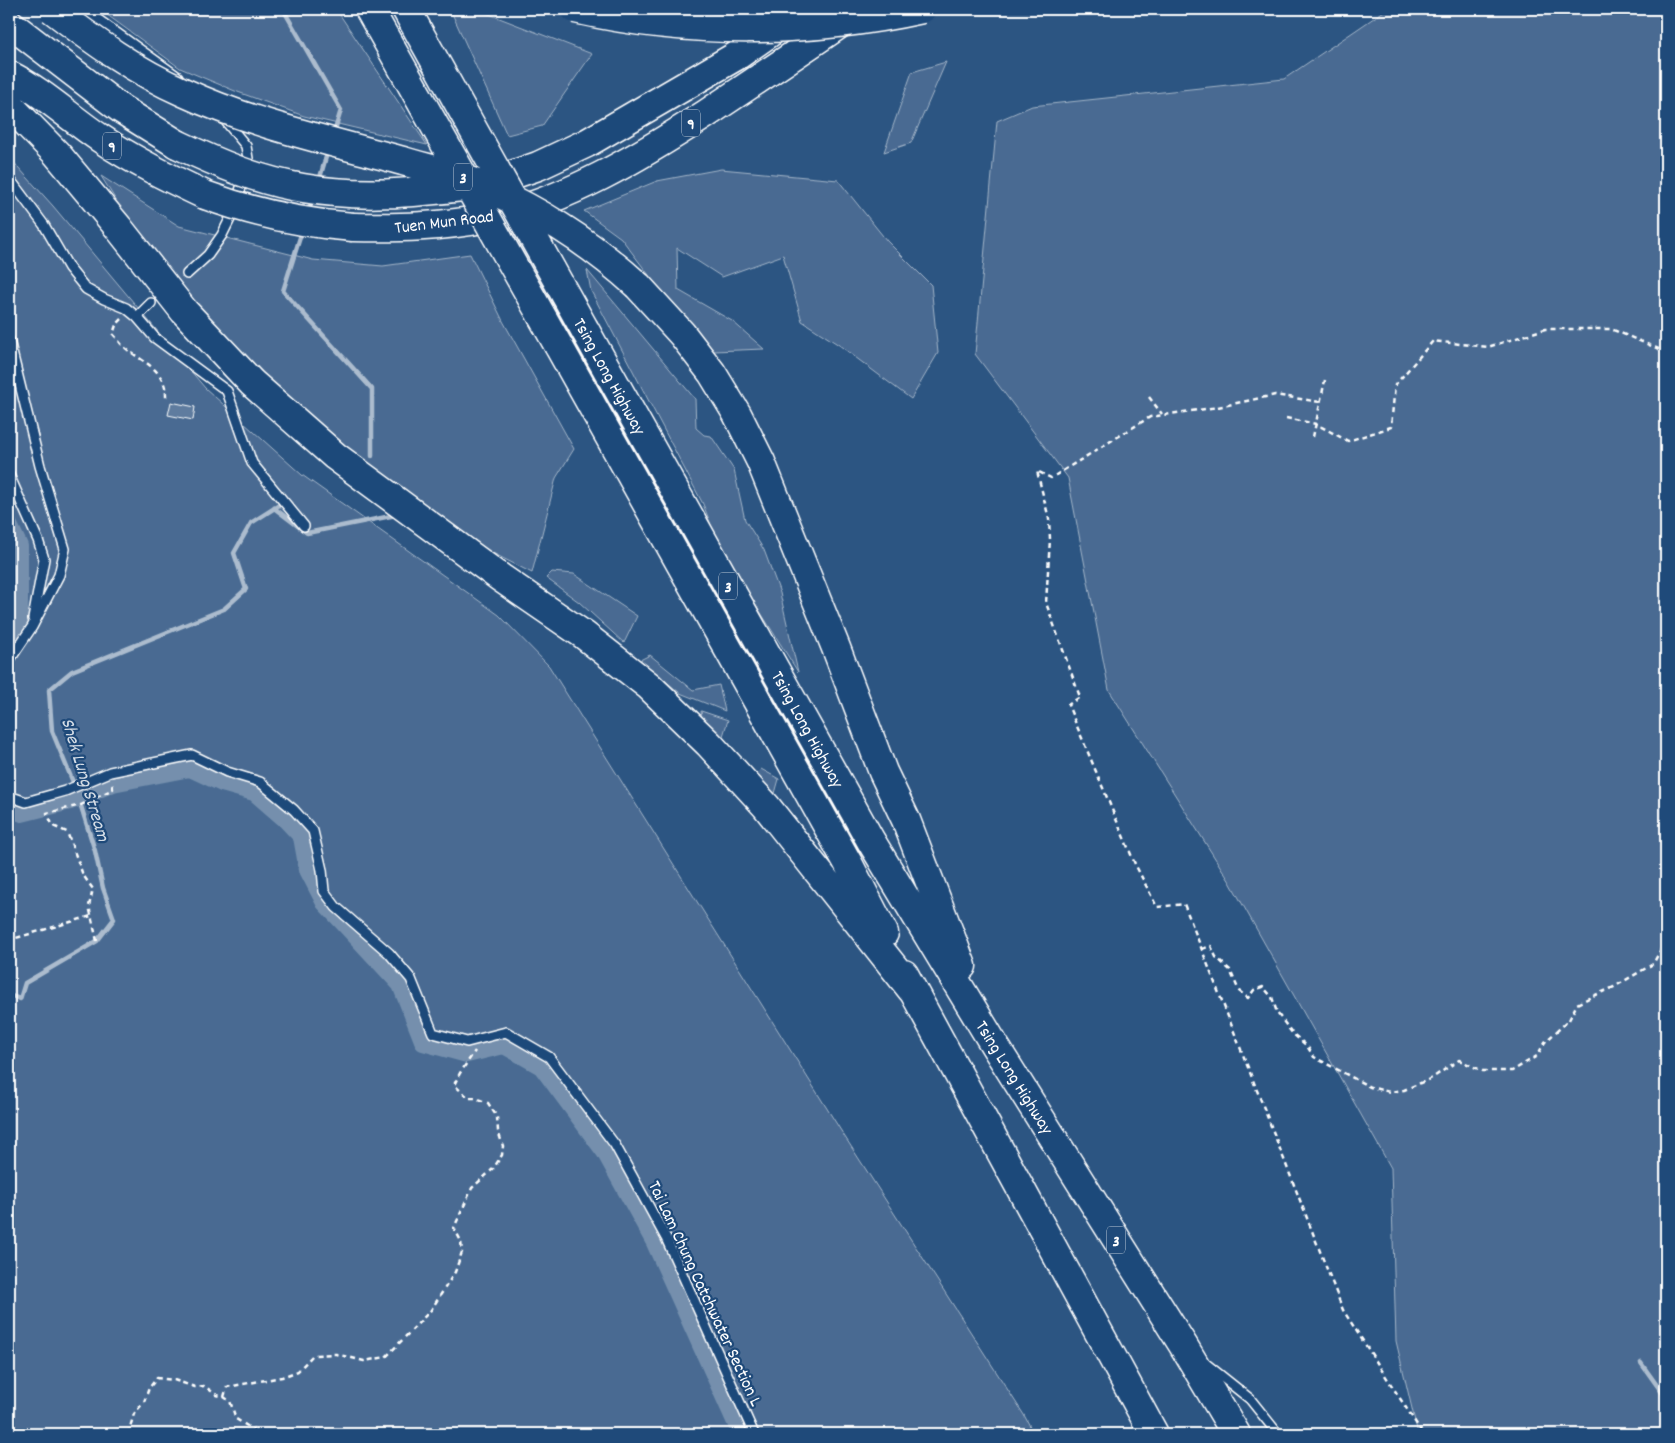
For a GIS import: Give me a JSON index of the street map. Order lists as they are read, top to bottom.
{
  "streets": {
    "highway": [
      "9",
      "3",
      "Tuen Mun Road",
      "Tsing Long Highway"
    ],
    "lane": ["Tai Lam Chung Catchwater Section L"]
  },
  "water": ["Shek Lung Stream"]
}
